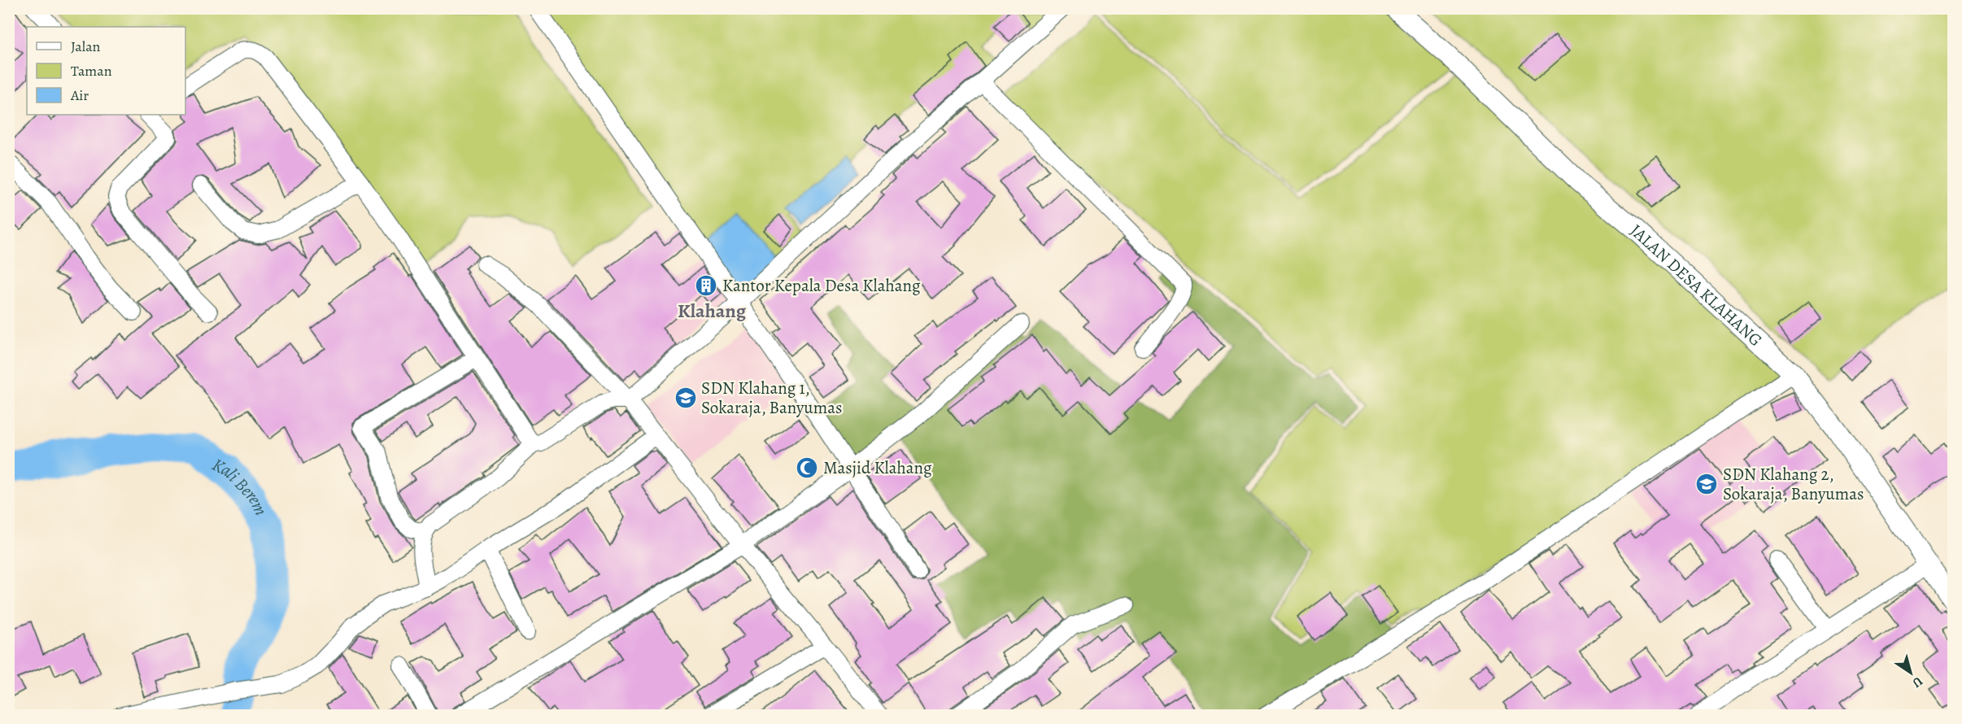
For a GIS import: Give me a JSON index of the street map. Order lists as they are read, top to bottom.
{
  "streets": {
    "street": ["JALAN DESA KLAHANG"]
  },
  "districts": ["Klahang"],
  "water": ["Kali Berem"],
  "places": {
    "building": ["Kantor Kepala Desa Klahang"],
    "school or university": ["SDN Klahang 1, Sokaraja, Banyumas", "SDN Klahang 2, Sokaraja, Banyumas"],
    "mosque": ["Masjid Klahang"]
  },
  "legend": ["Jalan", "Taman", "Air"],
  "north": "bottom right"
}
